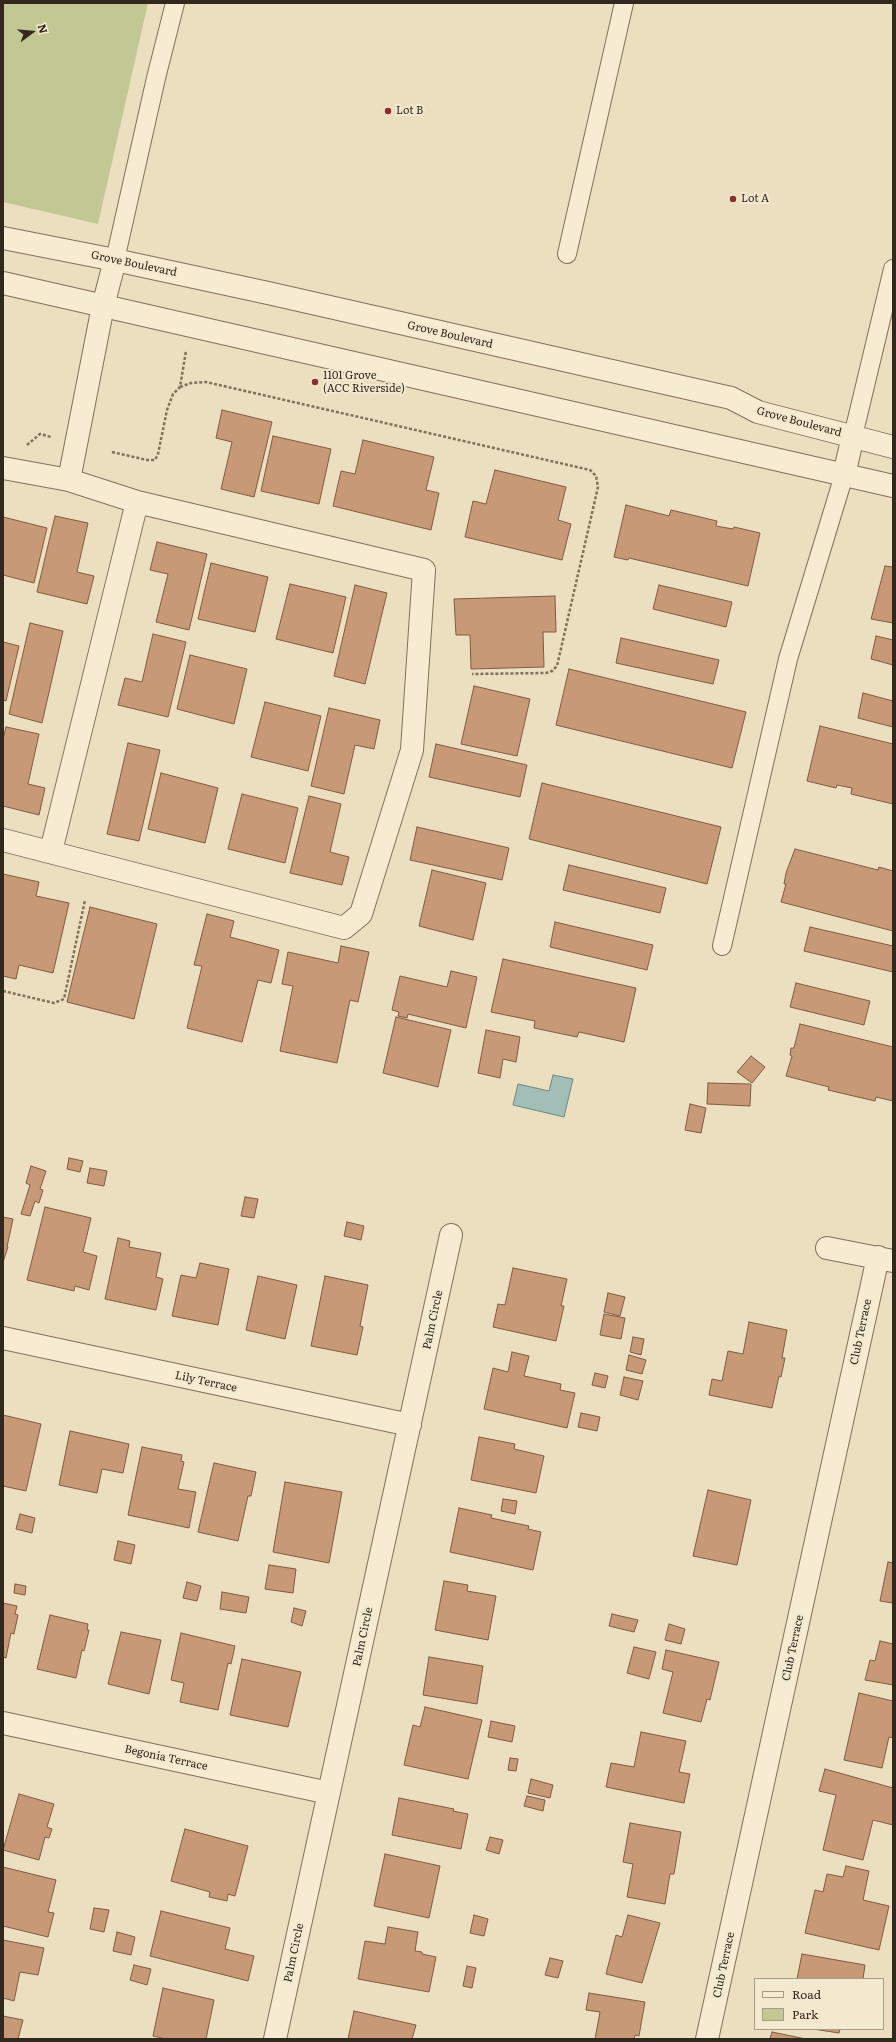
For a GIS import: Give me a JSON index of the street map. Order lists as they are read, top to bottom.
{
  "streets": {
    "street": [
      "Grove Boulevard",
      "Palm Circle",
      "Club Terrace",
      "Lily Terrace",
      "Begonia Terrace"
    ]
  },
  "crossings": [
    ["Palm Circle", "Lily Terrace"],
    ["Palm Circle", "Begonia Terrace"]
  ],
  "places": ["Lot B", "Lot A", "1101 Grove (ACC Riverside)"],
  "legend": ["Road", "Park"],
  "north": "right"
}
